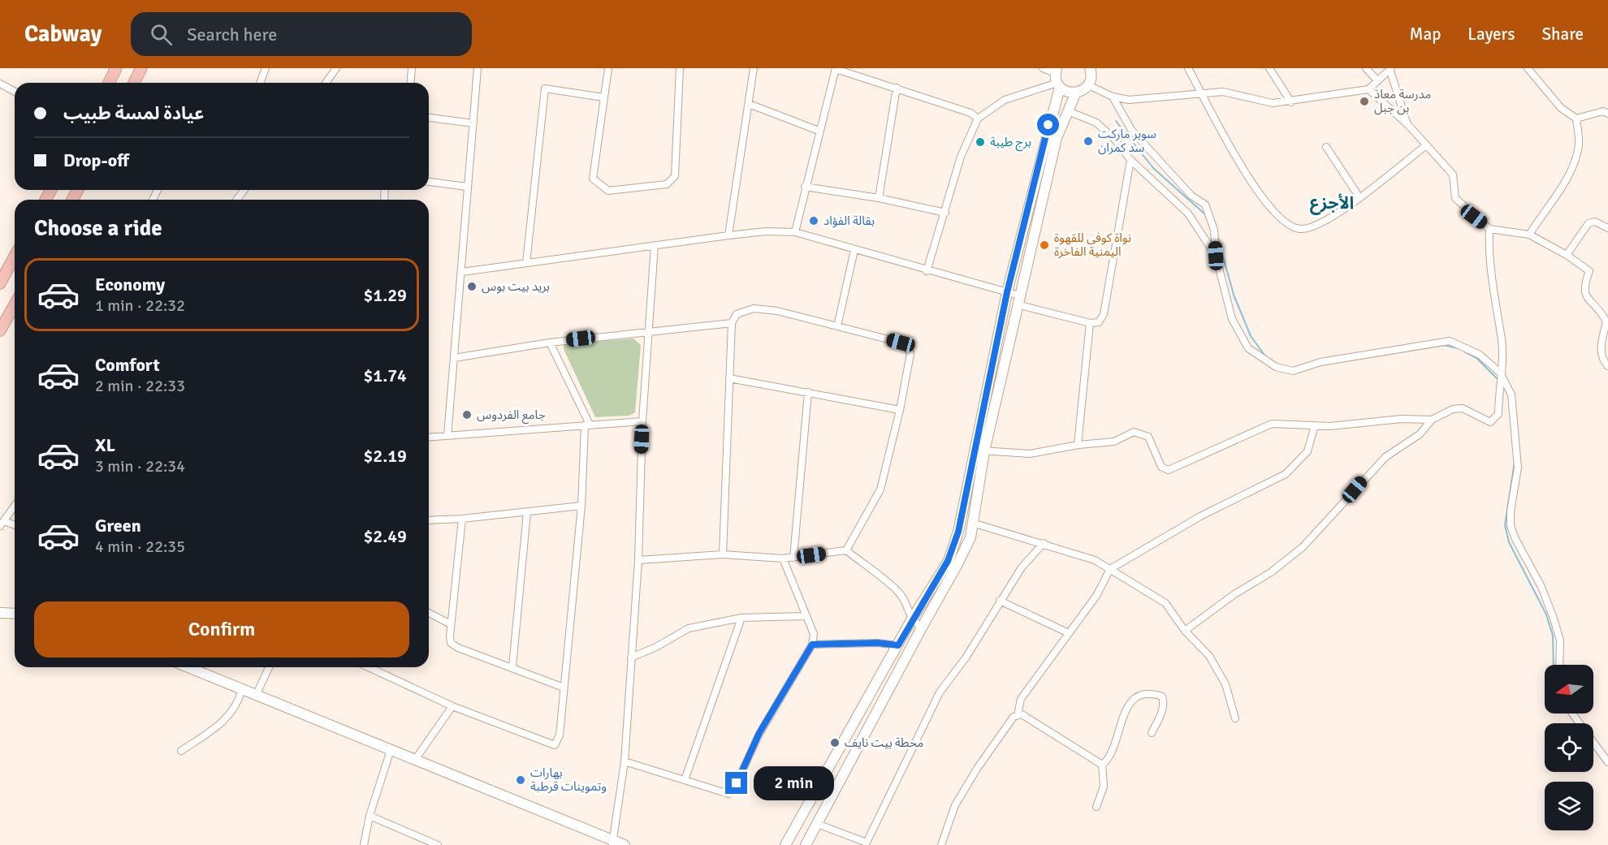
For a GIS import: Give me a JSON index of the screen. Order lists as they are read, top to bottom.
{
  "districts": ["الأجزع"],
  "places": [
    "مدرسة معاذ بن جبل",
    "سوبر ماركت سد كمران",
    "برج طيبة",
    "بقالة الفؤاد",
    "نواة كوفي للقهوة اليمنية الفاخرة",
    "بريد بيت بوس",
    "جامع الفردوس",
    "محطة بيت نايف",
    "بهارات وتموينات قرطبة"
  ],
  "north": "left",
  "page": {
    "header": "Cabway",
    "search": "Search here",
    "nav": ["Map", "Layers", "Share"],
    "banner": ["عيادة لمسة طبيب", "Drop-off"],
    "heading": "Choose a ride",
    "list": [
      {
        "name": "Economy",
        "note": "1 min · 22:32",
        "value": "$1.29"
      },
      {
        "name": "Comfort",
        "note": "2 min · 22:33",
        "value": "$1.74"
      },
      {
        "name": "XL",
        "note": "3 min · 22:34",
        "value": "$2.19"
      },
      {
        "name": "Green",
        "note": "4 min · 22:35",
        "value": "$2.49"
      }
    ],
    "buttons": "Confirm",
    "bubble": "2 min"
  }
}
